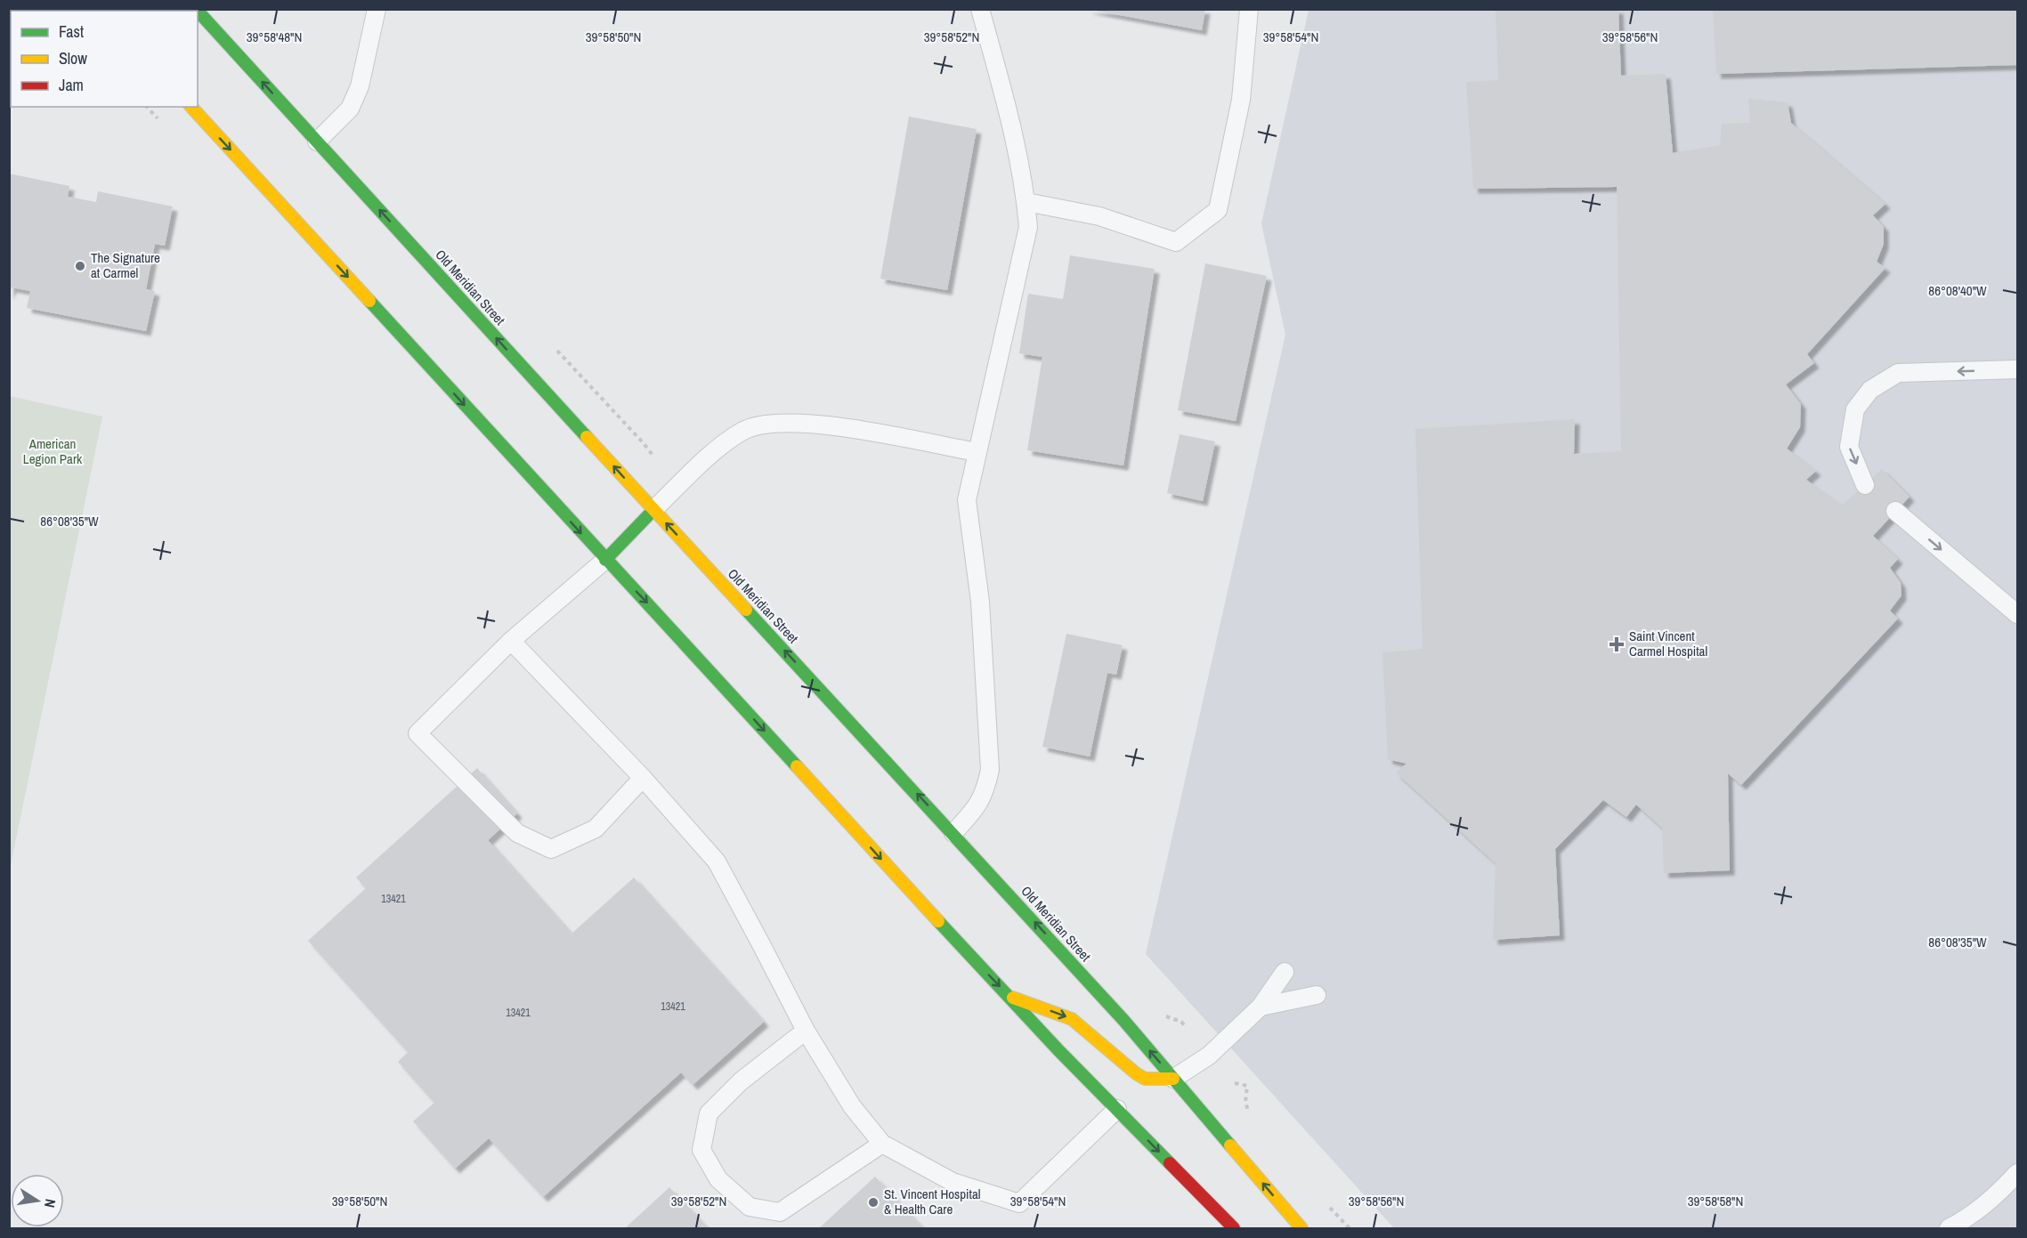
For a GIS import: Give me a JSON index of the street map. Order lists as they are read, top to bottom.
{
  "streets": {
    "main road": ["Old Meridian Street"]
  },
  "parks": ["American Legion Park"],
  "places": {
    "other": ["The Signature at Carmel", "St. Vincent Hospital & Health Care"],
    "health": ["Saint Vincent Carmel Hospital"]
  },
  "house_numbers": ["13421", "13421", "13421"],
  "legend": ["Fast", "Slow", "Jam"],
  "north": "right",
  "coordinates": [
    "39°58'48\"N",
    "39°58'50\"N",
    "39°58'52\"N",
    "39°58'54\"N",
    "39°58'56\"N",
    "86°08'40\"W",
    "86°08'35\"W",
    "39°58'58\"N"
  ]
}
